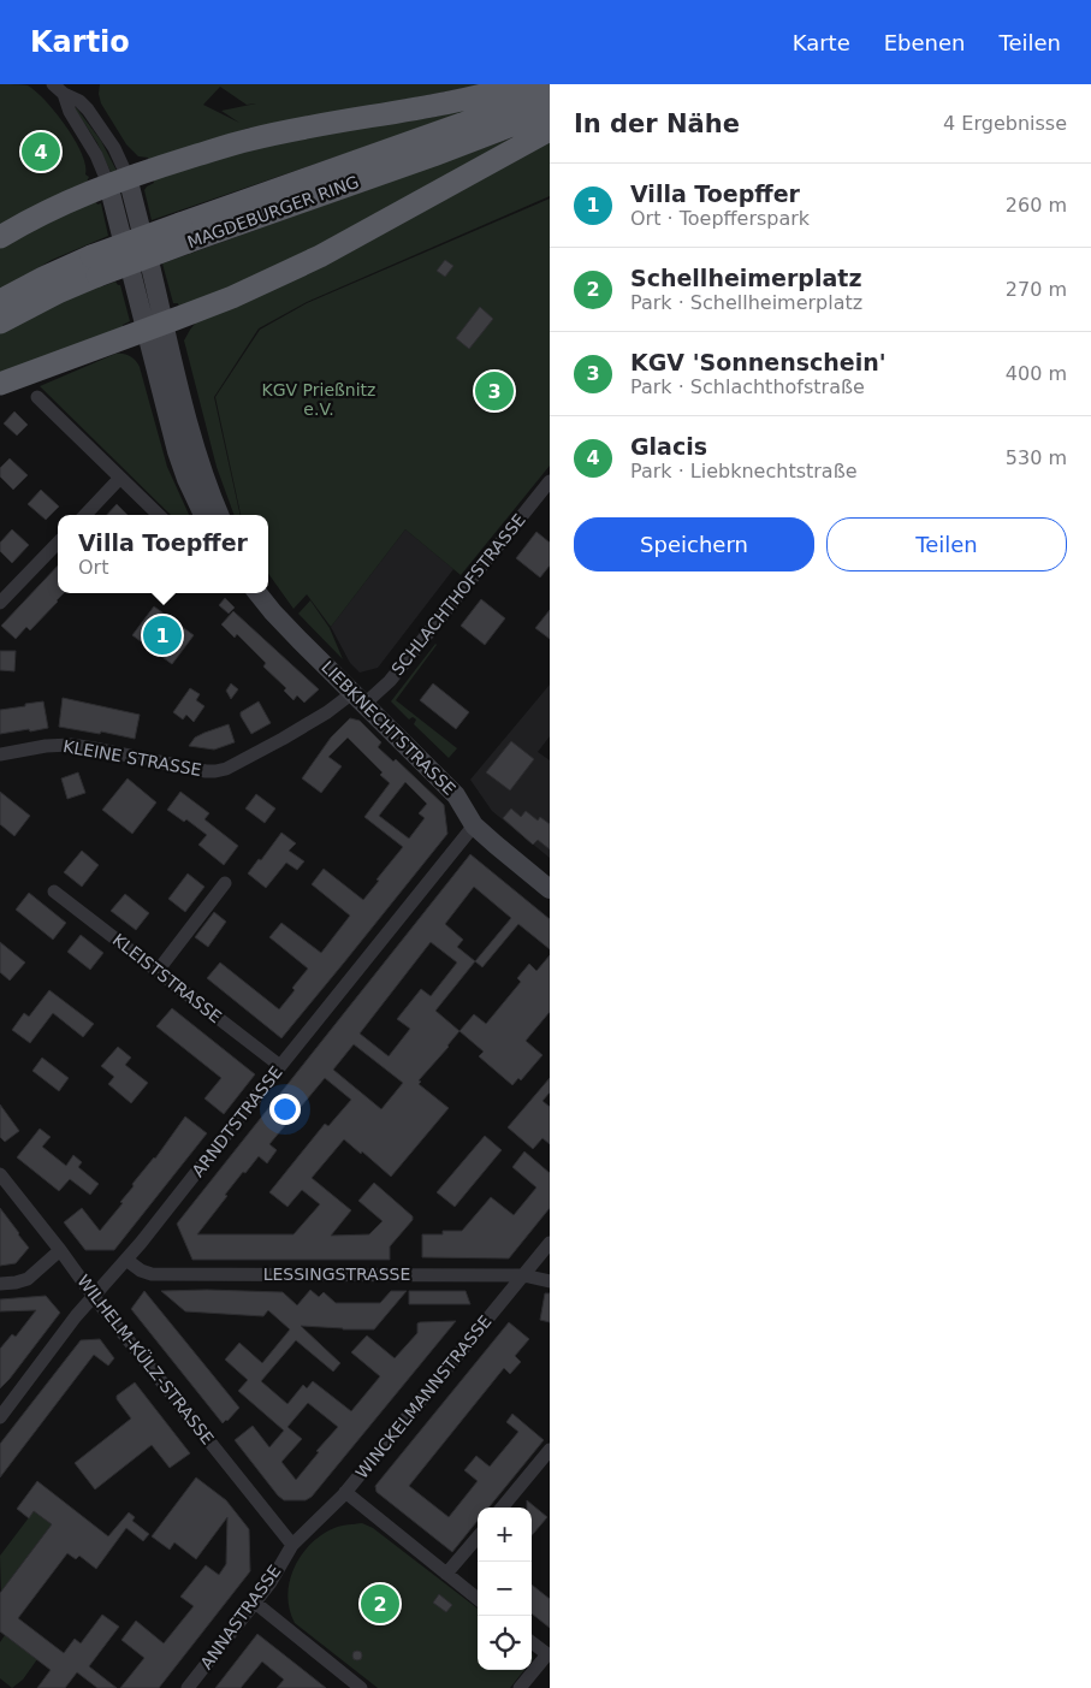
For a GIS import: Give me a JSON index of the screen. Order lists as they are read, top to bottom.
{
  "streets": {
    "highway": ["MAGDEBURGER RING"],
    "main road": ["LIEBKNECHTSTRASSE"],
    "street": [
      "SCHLACHTHOFSTRASSE",
      "KLEINE STRASSE",
      "KLEISTSTRASSE",
      "ARNDTSTRASSE",
      "LESSINGSTRASSE",
      "WILHELM-KÜLZ-STRASSE",
      "WINCKELMANNSTRASSE",
      "ANNASTRASSE"
    ]
  },
  "crossings": [
    ["SCHLACHTHOFSTRASSE", "LIEBKNECHTSTRASSE"],
    ["SCHLACHTHOFSTRASSE", "KLEINE STRASSE"],
    ["LIEBKNECHTSTRASSE", "KLEINE STRASSE"],
    ["LIEBKNECHTSTRASSE", "ARNDTSTRASSE"],
    ["KLEISTSTRASSE", "ARNDTSTRASSE"],
    ["ARNDTSTRASSE", "LESSINGSTRASSE"],
    ["ARNDTSTRASSE", "WILHELM-KÜLZ-STRASSE"],
    ["LESSINGSTRASSE", "WINCKELMANNSTRASSE"],
    ["WILHELM-KÜLZ-STRASSE", "WINCKELMANNSTRASSE"],
    ["WILHELM-KÜLZ-STRASSE", "ANNASTRASSE"],
    ["WINCKELMANNSTRASSE", "ANNASTRASSE"]
  ],
  "parks": ["KGV Prießnitz e.V."],
  "page": {
    "header": "Kartio",
    "nav": ["Karte", "Ebenen", "Teilen"],
    "heading": ["In der Nähe", "4 Ergebnisse"],
    "pins": [
      "4",
      "3",
      "1",
      "2"
    ],
    "list": [
      {
        "mark": "1",
        "name": "Villa Toepffer",
        "note": "Ort · Toepfferspark",
        "value": "260 m"
      },
      {
        "mark": "2",
        "name": "Schellheimerplatz",
        "note": "Park · Schellheimerplatz",
        "value": "270 m"
      },
      {
        "mark": "3",
        "name": "KGV 'Sonnenschein'",
        "note": "Park · Schlachthofstraße",
        "value": "400 m"
      },
      {
        "mark": "4",
        "name": "Glacis",
        "note": "Park · Liebknechtstraße",
        "value": "530 m"
      }
    ],
    "buttons": ["Speichern", "Teilen"],
    "popup": ["Villa Toepffer", "Ort"],
    "map_buttons": ["+", "−"]
  }
}
